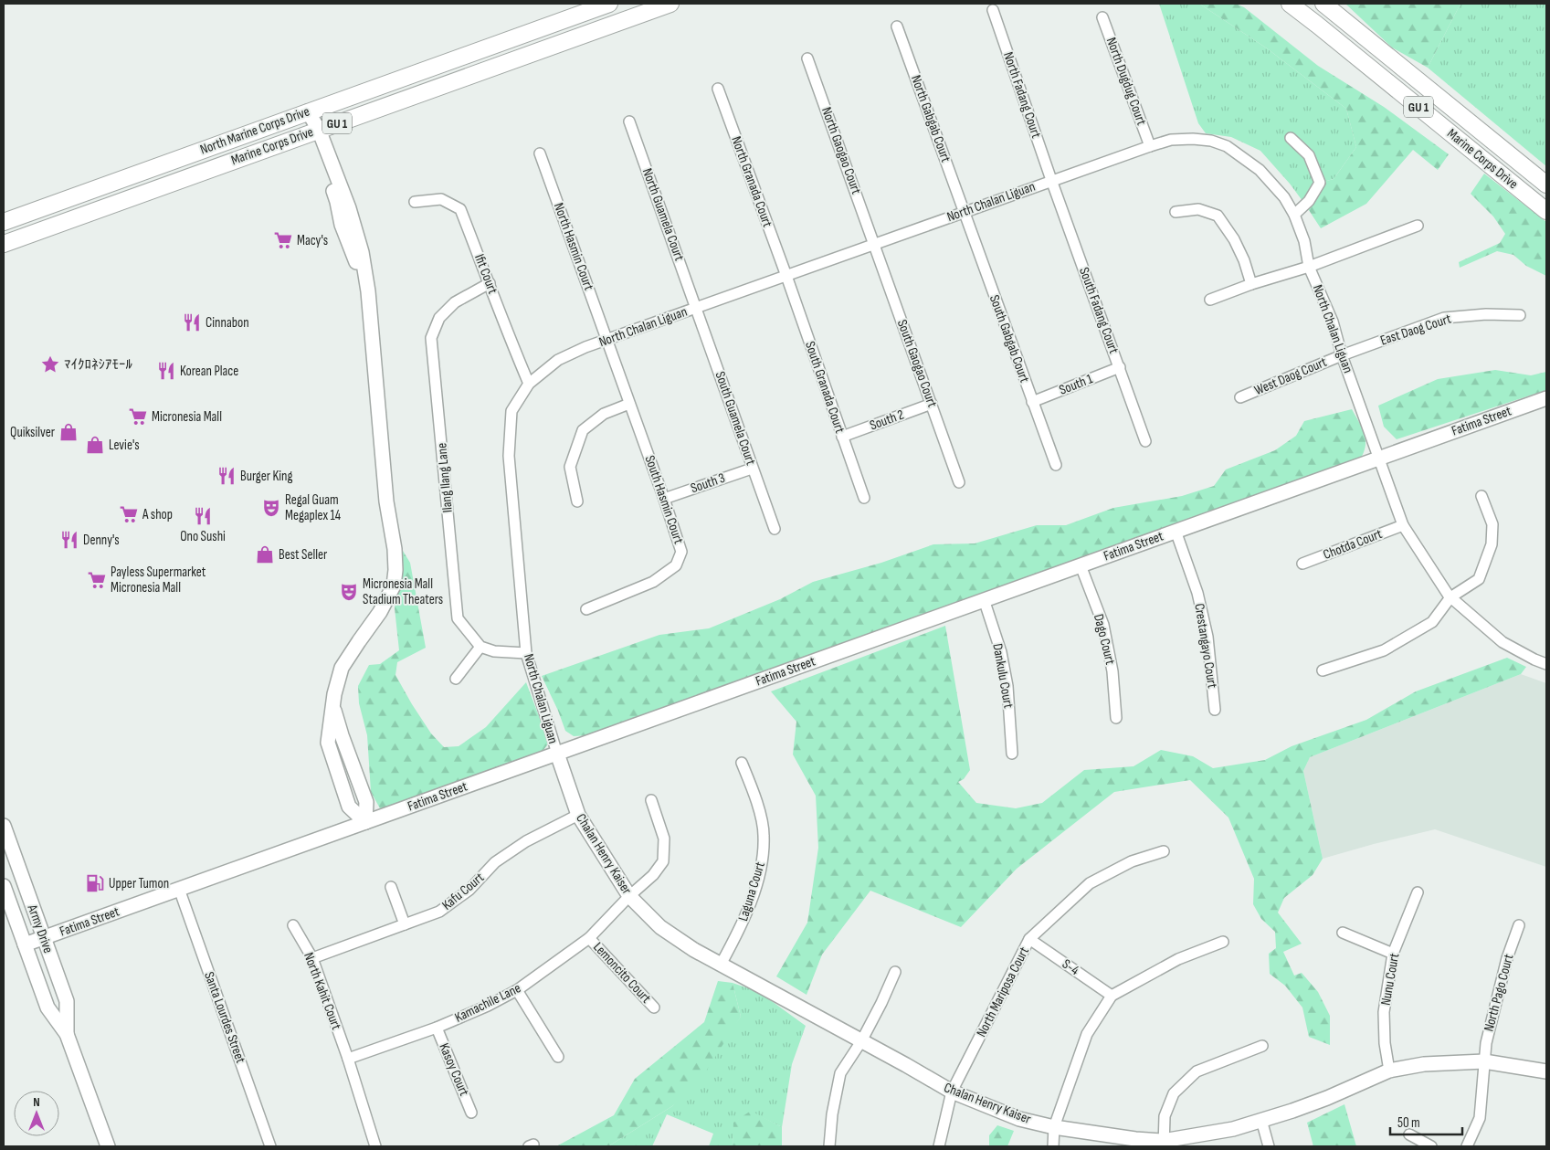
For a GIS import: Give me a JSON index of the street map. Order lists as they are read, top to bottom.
{
  "streets": {
    "main road": [
      "GU 1",
      "North Marine Corps Drive",
      "Marine Corps Drive",
      "Fatima Street",
      "Chalan Henry Kaiser",
      "Army Drive"
    ],
    "street": [
      "North Dugdug Court",
      "North Fadang Court",
      "North Gabgab Court",
      "North Gaogao Court",
      "North Granada Court",
      "North Chalan Liguan",
      "North Guamela Court",
      "North Hasmin Court",
      "Ifit Court",
      "South Fadang Court",
      "East Daog Court",
      "South Gabgab Court",
      "South Gaogao Court",
      "West Daog Court",
      "South 1",
      "South Granada Court",
      "South Guamela Court",
      "South 2",
      "Ilang Ilang Lane",
      "South 3",
      "South Hasmin Court",
      "Chotda Court",
      "Dago Court",
      "Crestangayo Court",
      "Dankulu Court",
      "Kafu Court",
      "Laguna Court",
      "S-4",
      "Lemoncito Court",
      "Nunu Court",
      "North Kahit Court",
      "North Mariposa Court",
      "North Pago Court",
      "Kamachile Lane",
      "Santa Lourdes Street",
      "Kasoy Court"
    ]
  },
  "crossings": [
    ["North Dugdug Court", "North Chalan Liguan"],
    ["North Fadang Court", "North Chalan Liguan"],
    ["North Fadang Court", "South Fadang Court"],
    ["North Gabgab Court", "North Chalan Liguan"],
    ["North Gabgab Court", "South Gabgab Court"],
    ["North Gaogao Court", "North Chalan Liguan"],
    ["North Gaogao Court", "South Gaogao Court"],
    ["North Granada Court", "North Chalan Liguan"],
    ["North Granada Court", "South Granada Court"],
    ["North Chalan Liguan", "North Guamela Court"],
    ["North Chalan Liguan", "North Hasmin Court"],
    ["North Chalan Liguan", "Ifit Court"],
    ["North Chalan Liguan", "South Fadang Court"],
    ["North Chalan Liguan", "East Daog Court"],
    ["North Chalan Liguan", "South Gabgab Court"],
    ["North Chalan Liguan", "South Gaogao Court"],
    ["North Chalan Liguan", "West Daog Court"],
    ["North Chalan Liguan", "South Granada Court"],
    ["North Chalan Liguan", "South Guamela Court"],
    ["North Chalan Liguan", "Fatima Street"],
    ["North Chalan Liguan", "South Hasmin Court"],
    ["North Chalan Liguan", "Chotda Court"],
    ["North Chalan Liguan", "Chalan Henry Kaiser"],
    ["North Guamela Court", "South Guamela Court"],
    ["North Hasmin Court", "South Hasmin Court"],
    ["Ifit Court", "Ilang Ilang Lane"],
    ["South Fadang Court", "South 1"],
    ["East Daog Court", "West Daog Court"],
    ["South Gabgab Court", "South 1"],
    ["South Gaogao Court", "South 2"],
    ["South Granada Court", "South 2"],
    ["South Guamela Court", "South 3"],
    ["Fatima Street", "Dago Court"],
    ["Fatima Street", "Crestangayo Court"],
    ["Fatima Street", "Dankulu Court"],
    ["Fatima Street", "Chalan Henry Kaiser"],
    ["Fatima Street", "Army Drive"],
    ["Fatima Street", "Santa Lourdes Street"],
    ["South 3", "South Hasmin Court"],
    ["Chalan Henry Kaiser", "Kafu Court"],
    ["Chalan Henry Kaiser", "Laguna Court"],
    ["Chalan Henry Kaiser", "Nunu Court"],
    ["Chalan Henry Kaiser", "North Mariposa Court"],
    ["Chalan Henry Kaiser", "North Pago Court"],
    ["Chalan Henry Kaiser", "Kamachile Lane"],
    ["Kafu Court", "North Kahit Court"],
    ["S-4", "North Mariposa Court"],
    ["Lemoncito Court", "Kamachile Lane"],
    ["North Kahit Court", "Kamachile Lane"],
    ["Kamachile Lane", "Kasoy Court"]
  ],
  "places": {
    "supermarket": [
      "Macy's",
      "Micronesia Mall",
      "A shop",
      "Payless Supermarket Micronesia Mall"
    ],
    "restaurant": [
      "Cinnabon",
      "Korean Place",
      "Burger King",
      "Ono Sushi",
      "Denny's"
    ],
    "place": ["ﾏｲｸﾛﾈｼｱﾓｰﾙ"],
    "shop": ["Quiksilver", "Levie's", "Best Seller"],
    "theatre": ["Regal Guam Megaplex 14", "Micronesia Mall Stadium Theaters"],
    "fuel station": ["Upper Tumon"]
  },
  "scale_bar": "50 m",
  "north": "top"
}
